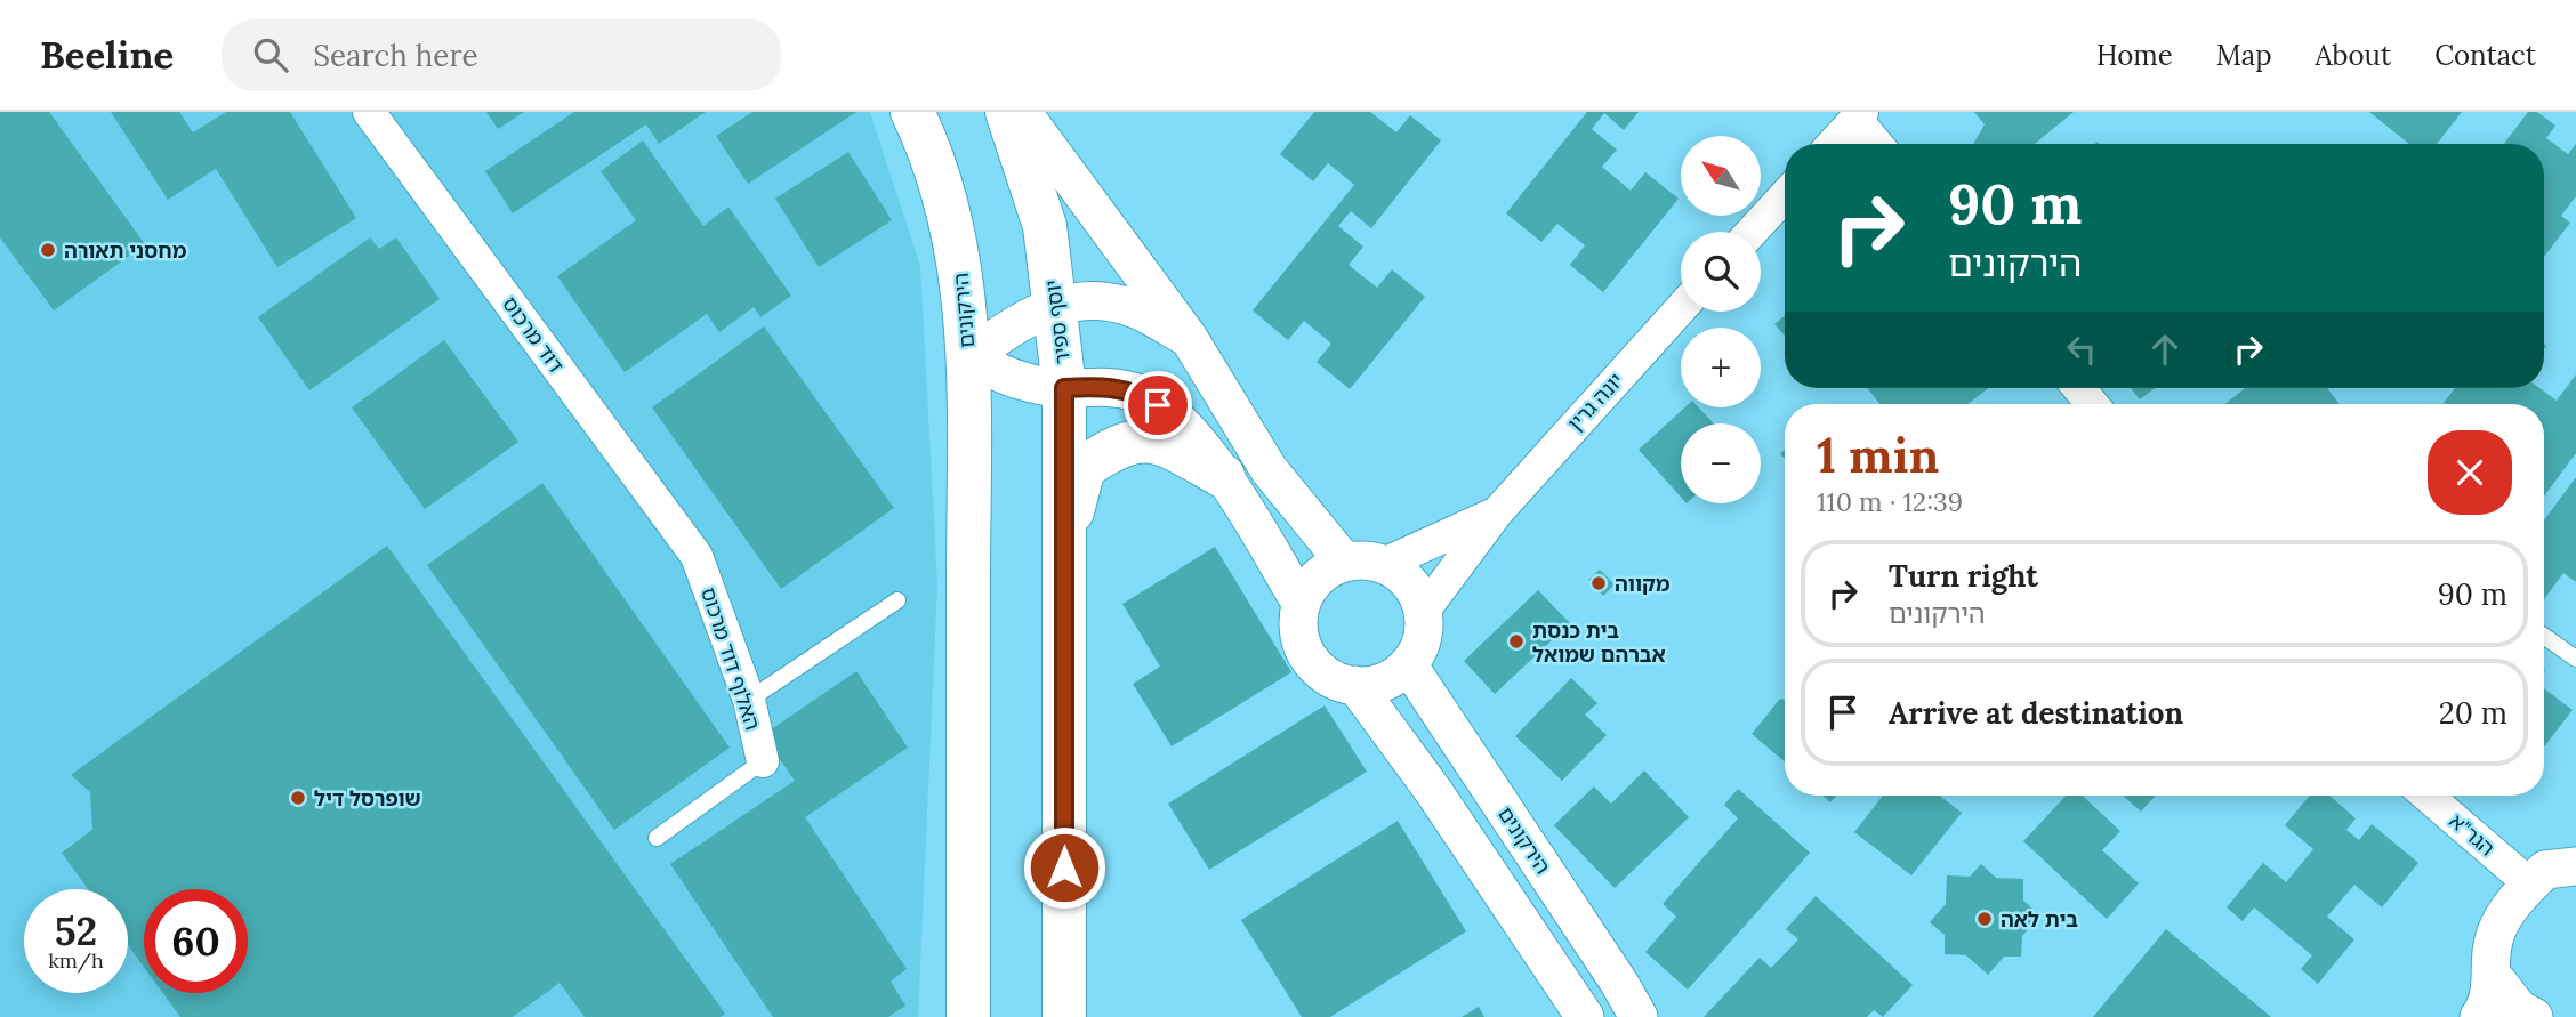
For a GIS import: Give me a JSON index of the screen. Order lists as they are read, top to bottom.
{
  "streets": {
    "main road": ["הירקונים", "יוסף ספיר"],
    "street": [
      "דוד מרכוס",
      "יונה גרין",
      "האלוף דוד מרכוס",
      "הגר\"א"
    ]
  },
  "crossings": [
    ["הירקונים", "יוסף ספיר"],
    ["הירקונים", "יונה גרין"],
    ["דוד מרכוס", "האלוף דוד מרכוס"]
  ],
  "places": [
    "מחסני תאורה",
    "מקווה",
    "בית כנסת אברהם שמואל",
    "שופרסל דיל",
    "בית לאה"
  ],
  "north": "top left",
  "page": {
    "header": "Beeline",
    "search": "Search here",
    "nav": [
      "Home",
      "Map",
      "About",
      "Contact"
    ],
    "map_buttons": ["+", "−"],
    "turn": ["90 m", "הירקונים"],
    "heading": ["1 min", "110 m · 12:39"],
    "list": [
      {
        "name": "Turn right",
        "note": "הירקונים",
        "value": "90 m"
      },
      {
        "name": "Arrive at destination",
        "value": "20 m"
      }
    ],
    "speed": "52 km/h",
    "limit": "60"
  }
}
